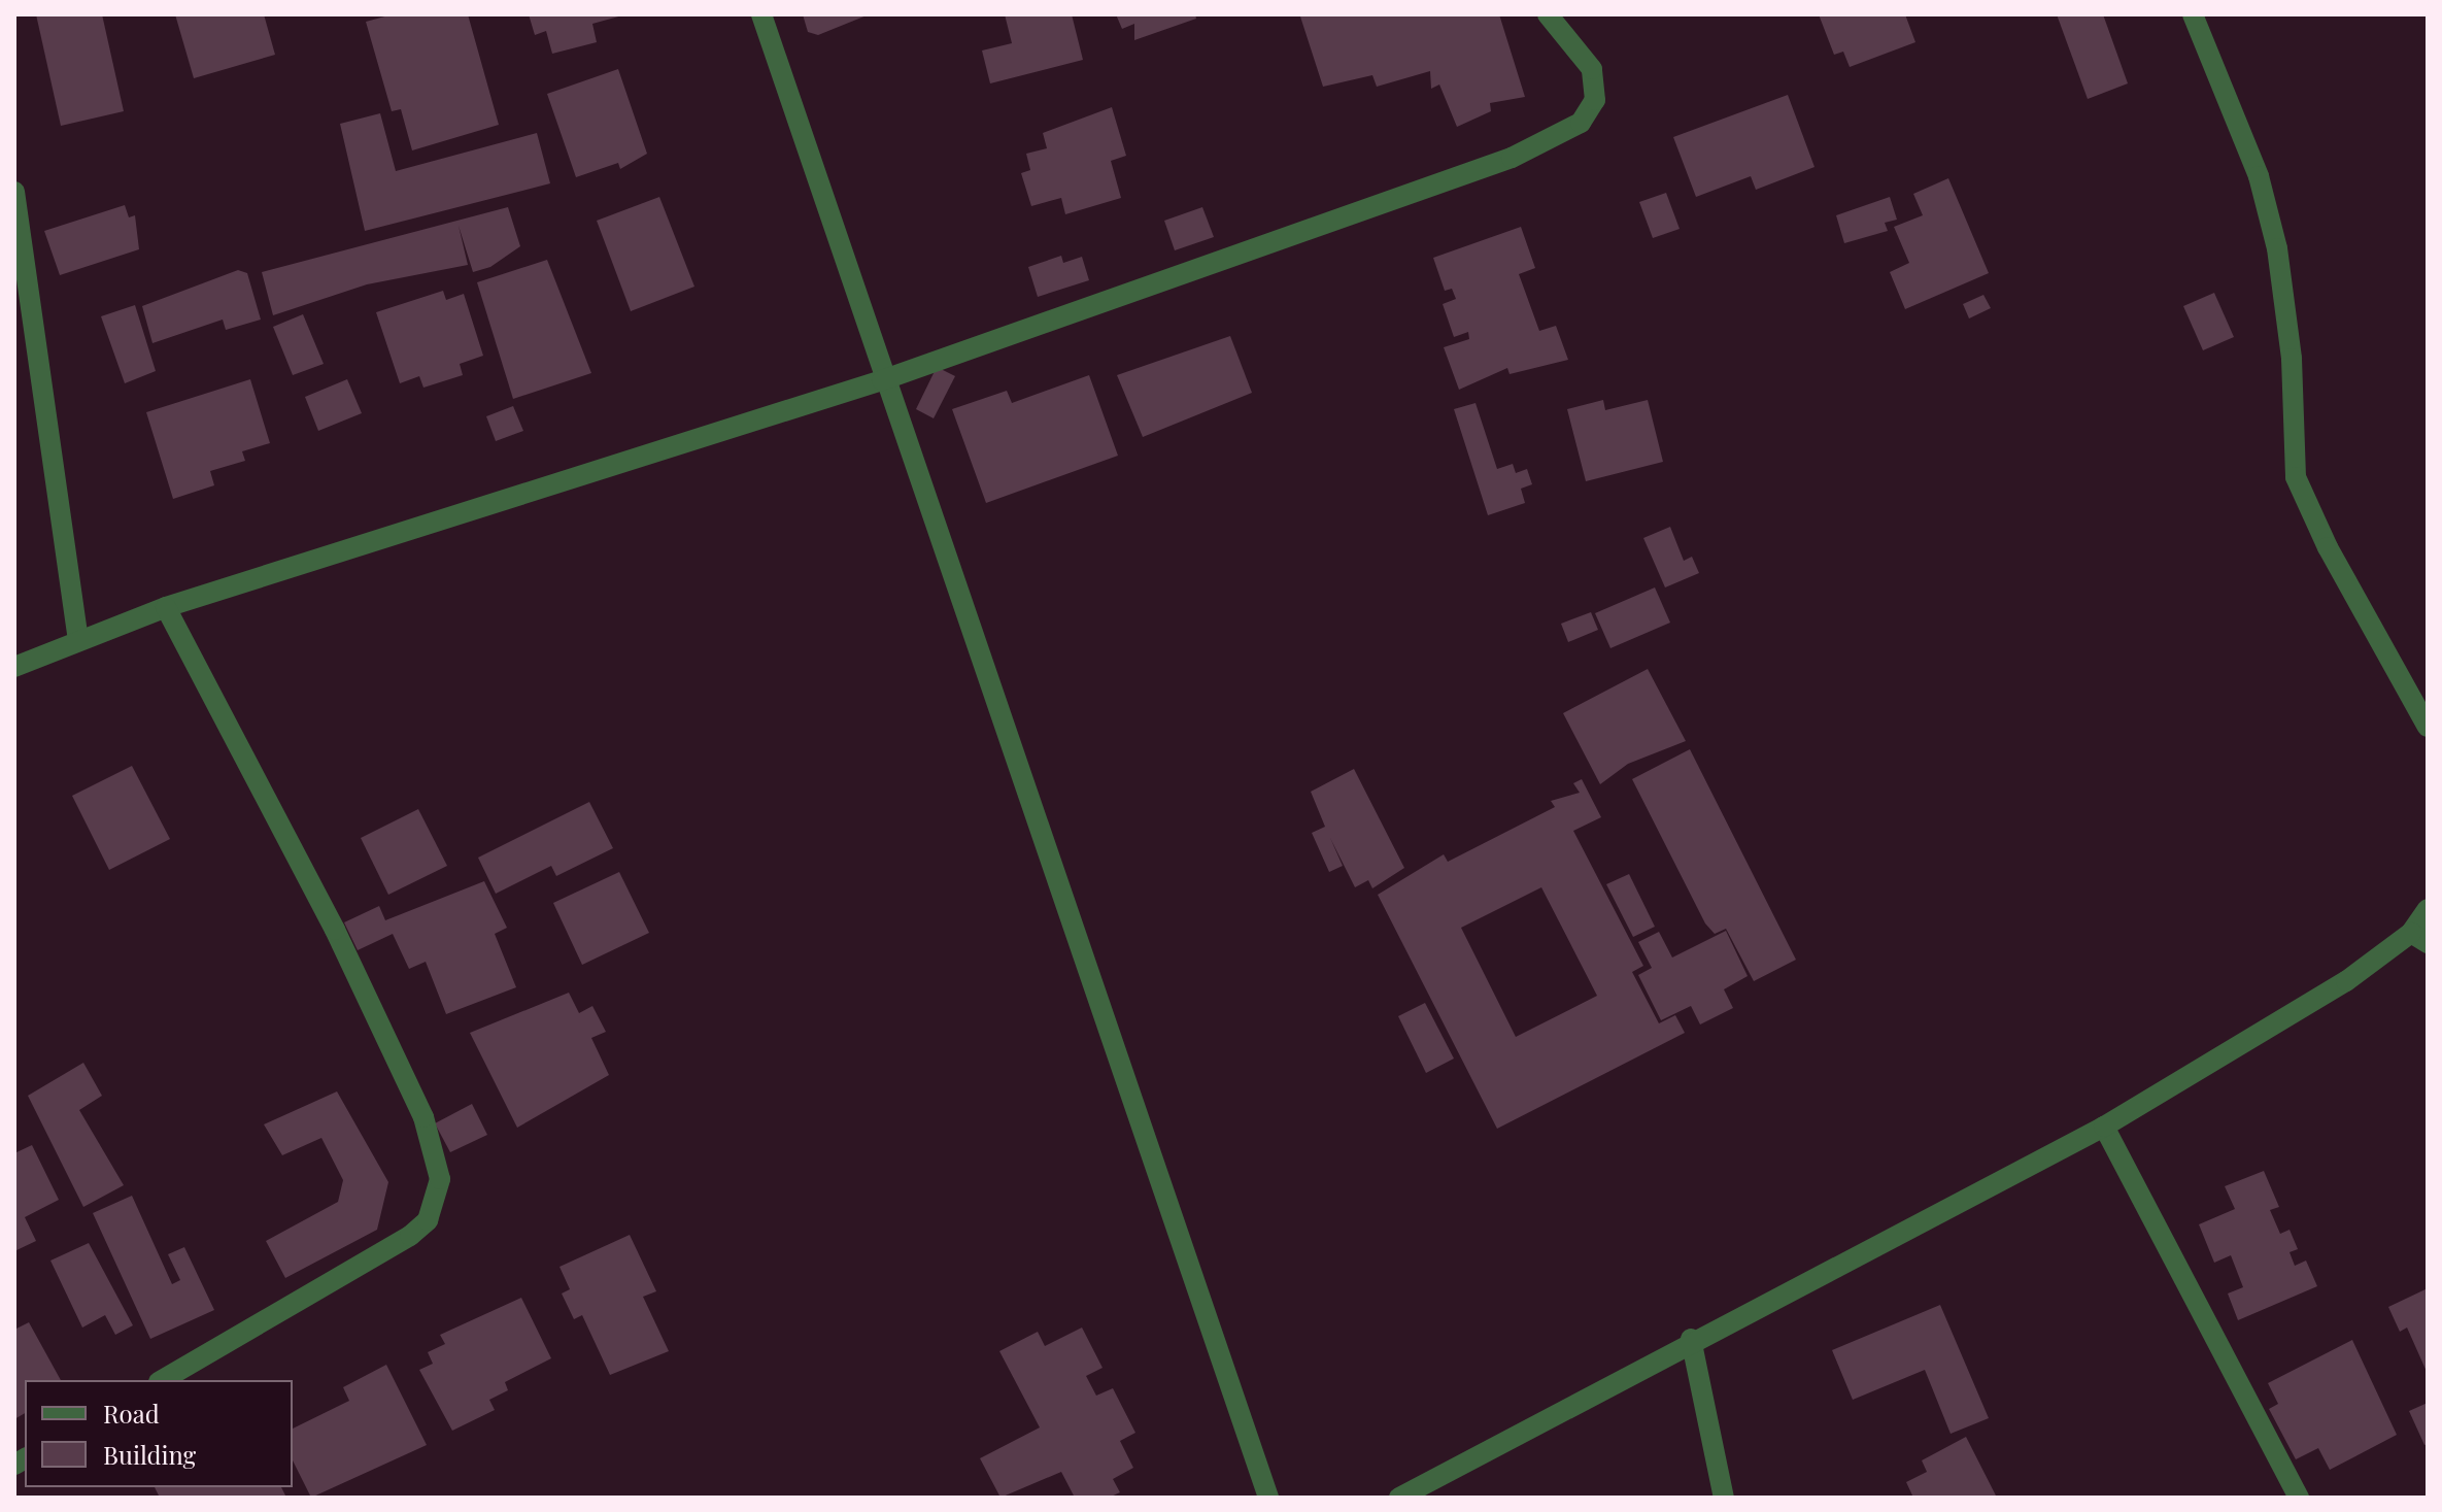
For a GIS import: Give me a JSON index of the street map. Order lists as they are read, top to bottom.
{
  "legend": ["Road", "Building"]
}
